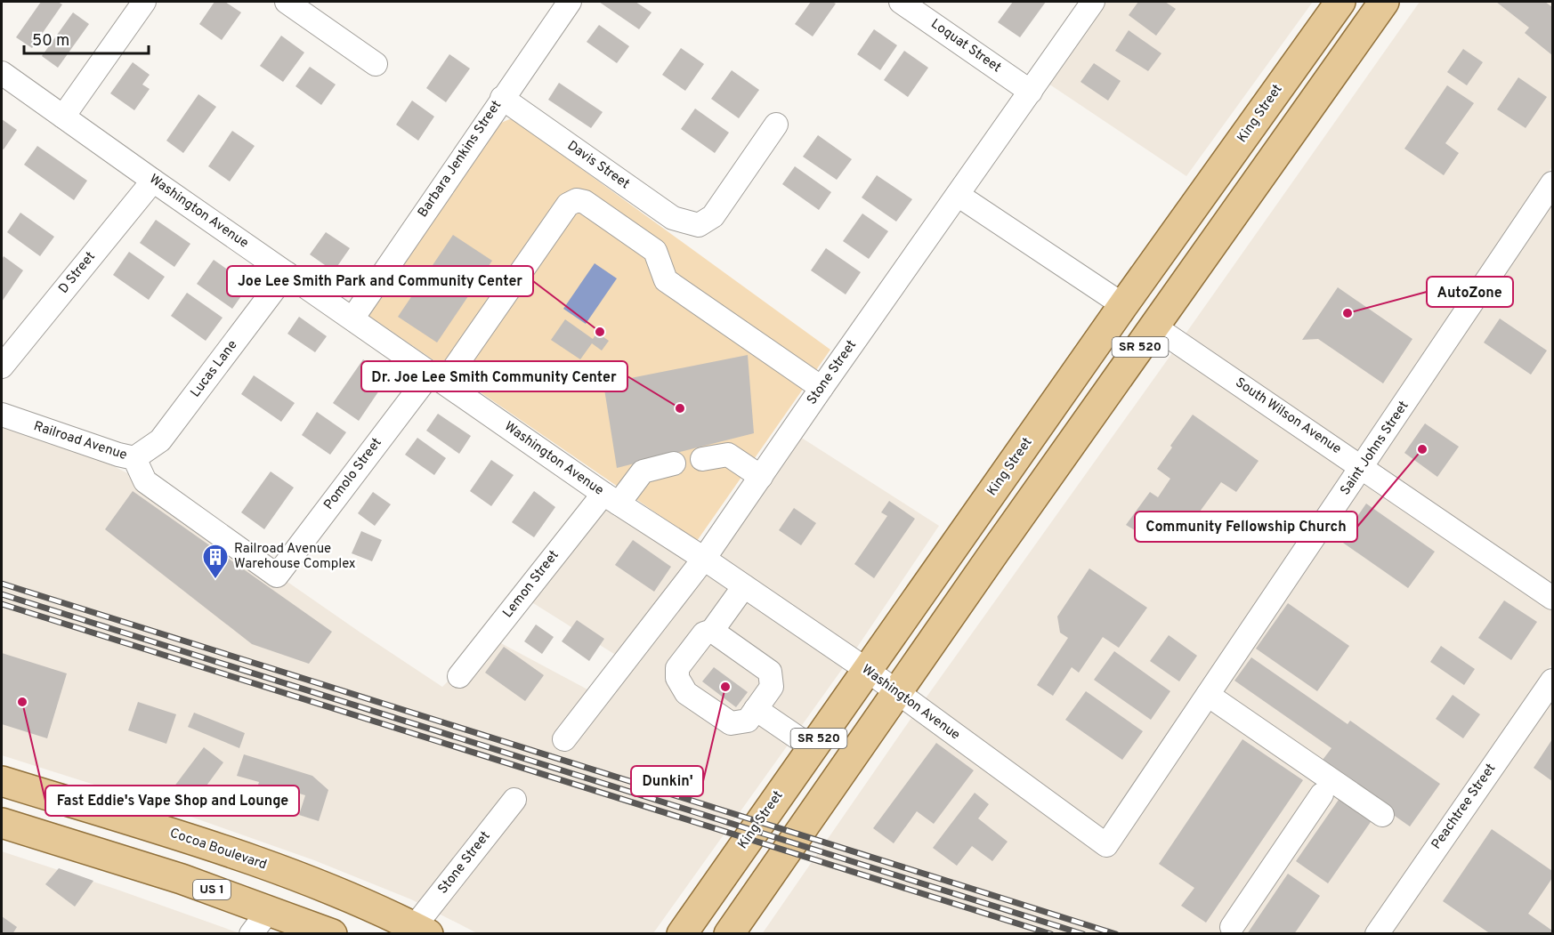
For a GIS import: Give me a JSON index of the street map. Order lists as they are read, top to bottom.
{
  "streets": {
    "main road": [
      "King Street",
      "SR 520",
      "Cocoa Boulevard",
      "US 1"
    ],
    "street": [
      "Loquat Street",
      "Barbara Jenkins Street",
      "Davis Street",
      "Washington Avenue",
      "D Street",
      "Lucas Lane",
      "Stone Street",
      "South Wilson Avenue",
      "Railroad Avenue",
      "Saint Johns Street",
      "Pomolo Street",
      "Lemon Street",
      "Peachtree Street"
    ]
  },
  "crossings": [
    ["Loquat Street", "Stone Street"],
    ["King Street", "Washington Avenue"],
    ["Barbara Jenkins Street", "Davis Street"],
    ["Barbara Jenkins Street", "Washington Avenue"],
    ["Washington Avenue", "D Street"],
    ["Washington Avenue", "SR 520"],
    ["Washington Avenue", "Lucas Lane"],
    ["Washington Avenue", "Stone Street"],
    ["Washington Avenue", "Saint Johns Street"],
    ["Washington Avenue", "Pomolo Street"],
    ["Washington Avenue", "Lemon Street"],
    ["SR 520", "South Wilson Avenue"],
    ["Lucas Lane", "Railroad Avenue"],
    ["Stone Street", "Pomolo Street"],
    ["Stone Street", "Cocoa Boulevard"],
    ["South Wilson Avenue", "Saint Johns Street"],
    ["Railroad Avenue", "Pomolo Street"]
  ],
  "places": {
    "other": [
      "AutoZone",
      "Joe Lee Smith Park and Community Center",
      "Dr. Joe Lee Smith Community Center",
      "Community Fellowship Church",
      "Dunkin'",
      "Fast Eddie's Vape Shop and Lounge"
    ],
    "building": ["Railroad Avenue Warehouse Complex"]
  },
  "scale_bar": "50 m"
}
